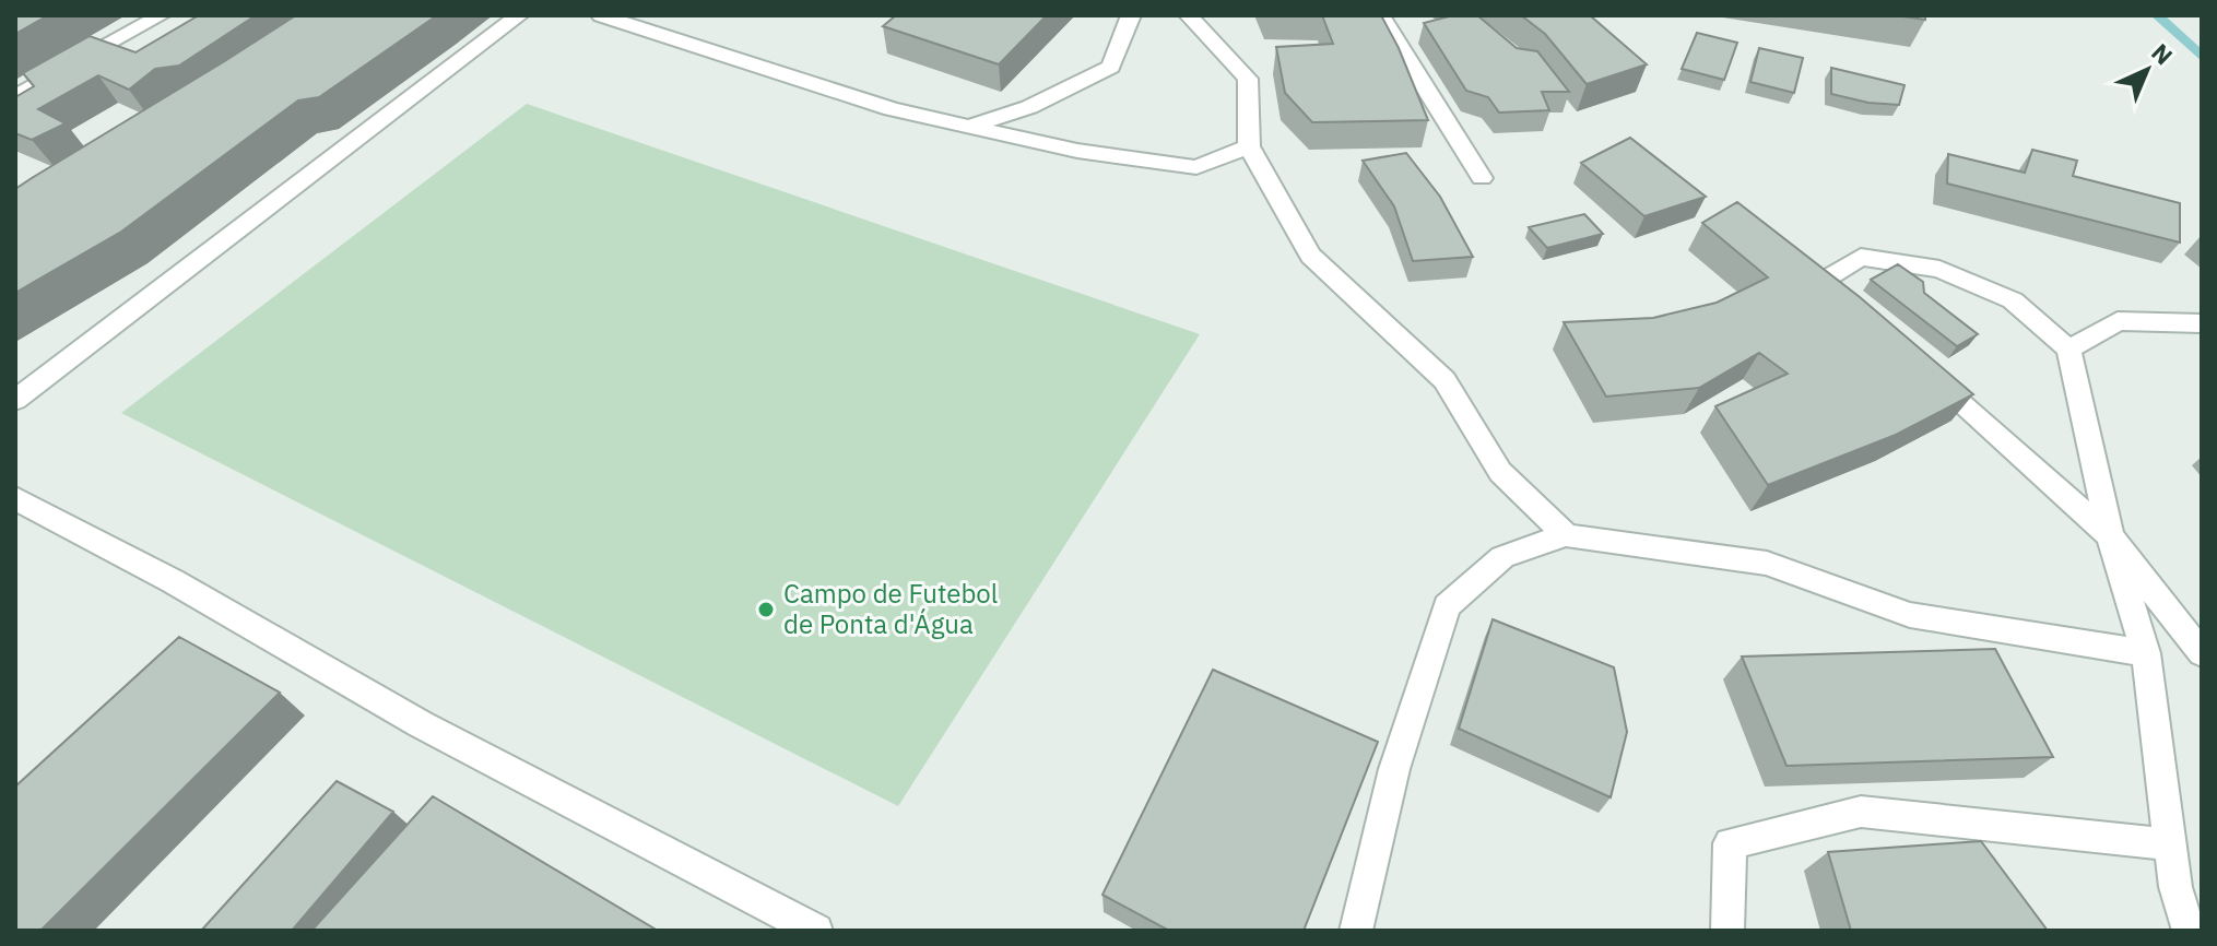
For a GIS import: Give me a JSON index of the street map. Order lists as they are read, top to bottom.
{
  "places": ["Campo de Futebol de Ponta d'Água"],
  "north": "top right"
}
